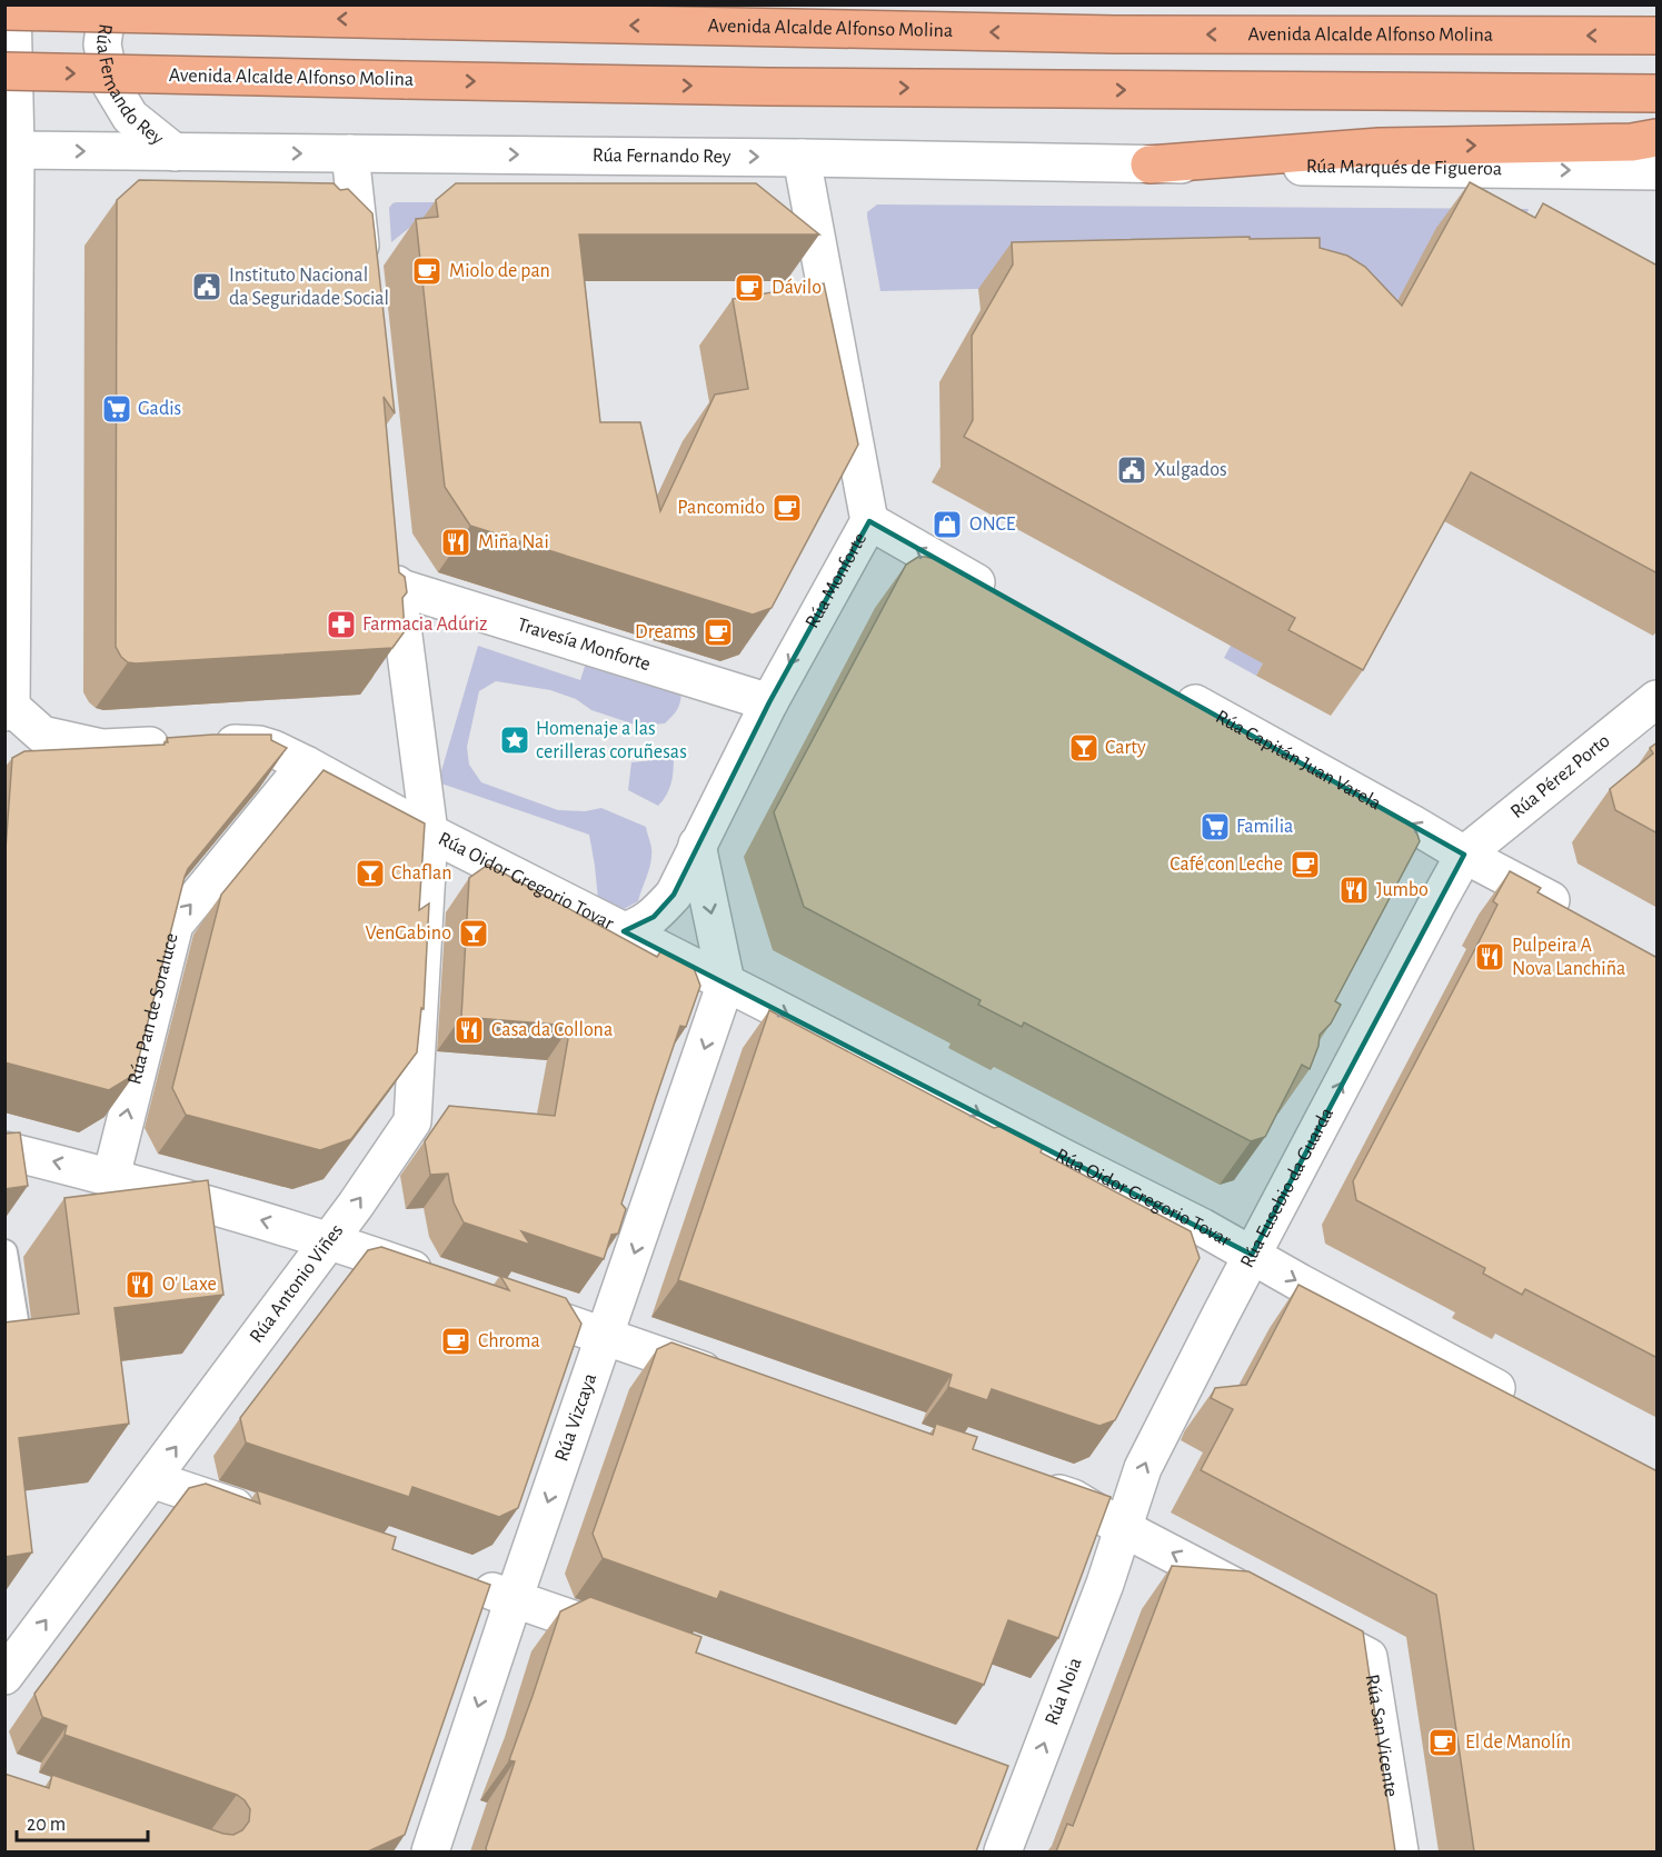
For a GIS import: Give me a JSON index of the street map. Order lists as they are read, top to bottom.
{
  "streets": {
    "highway": ["Avenida Alcalde Alfonso Molina"],
    "street": [
      "Rúa Fernando Rey",
      "Rúa Marqués de Figueroa",
      "Rúa Monforte",
      "Travesía Monforte",
      "Rúa Capitán Juan Varela",
      "Rúa Pérez Porto",
      "Rúa Oidor Gregorio Tovar",
      "Rúa Pan de Soraluce",
      "Rúa Eusebio da Guarda",
      "Rúa Antonio Viñes",
      "Rúa Vizcaya",
      "Rúa Noia",
      "Rúa San Vicente"
    ]
  },
  "crossings": [
    ["Rúa Fernando Rey", "Rúa Marqués de Figueroa"],
    ["Rúa Fernando Rey", "Rúa Monforte"],
    ["Rúa Monforte", "Travesía Monforte"],
    ["Rúa Monforte", "Rúa Oidor Gregorio Tovar"],
    ["Travesía Monforte", "Rúa Antonio Viñes"],
    ["Rúa Capitán Juan Varela", "Rúa Pérez Porto"],
    ["Rúa Capitán Juan Varela", "Rúa Eusebio da Guarda"],
    ["Rúa Pérez Porto", "Rúa Eusebio da Guarda"],
    ["Rúa Oidor Gregorio Tovar", "Rúa Pan de Soraluce"],
    ["Rúa Oidor Gregorio Tovar", "Rúa Eusebio da Guarda"],
    ["Rúa Oidor Gregorio Tovar", "Rúa Antonio Viñes"],
    ["Rúa Oidor Gregorio Tovar", "Rúa Vizcaya"],
    ["Rúa Eusebio da Guarda", "Rúa Noia"]
  ],
  "one_way": [
    "Rúa Fernando Rey",
    "Rúa Marqués de Figueroa",
    "Rúa Capitán Juan Varela",
    "Rúa Pan de Soraluce",
    "Rúa Eusebio da Guarda",
    "Rúa Antonio Viñes",
    "Rúa Vizcaya",
    "Rúa Noia"
  ],
  "places": {
    "cafe": [
      "Miolo de pan",
      "Dávilo",
      "Pancomido",
      "Dreams",
      "Café con Leche",
      "Chroma",
      "El de Manolín"
    ],
    "public building": ["Instituto Nacional da Seguridade Social", "Xulgados"],
    "supermarket": ["Gadis", "Familia"],
    "shop": ["ONCE"],
    "restaurant": [
      "Miña Nai",
      "Jumbo",
      "Pulpeira A Nova Lanchiña",
      "Casa da Collona",
      "O' Laxe"
    ],
    "pharmacy": ["Farmacia Adúriz"],
    "place": ["Homenaje a las cerilleras coruñesas"],
    "bar": ["Carty", "Chaflan", "VenGabino"]
  },
  "scale_bar": "20 m"
}
